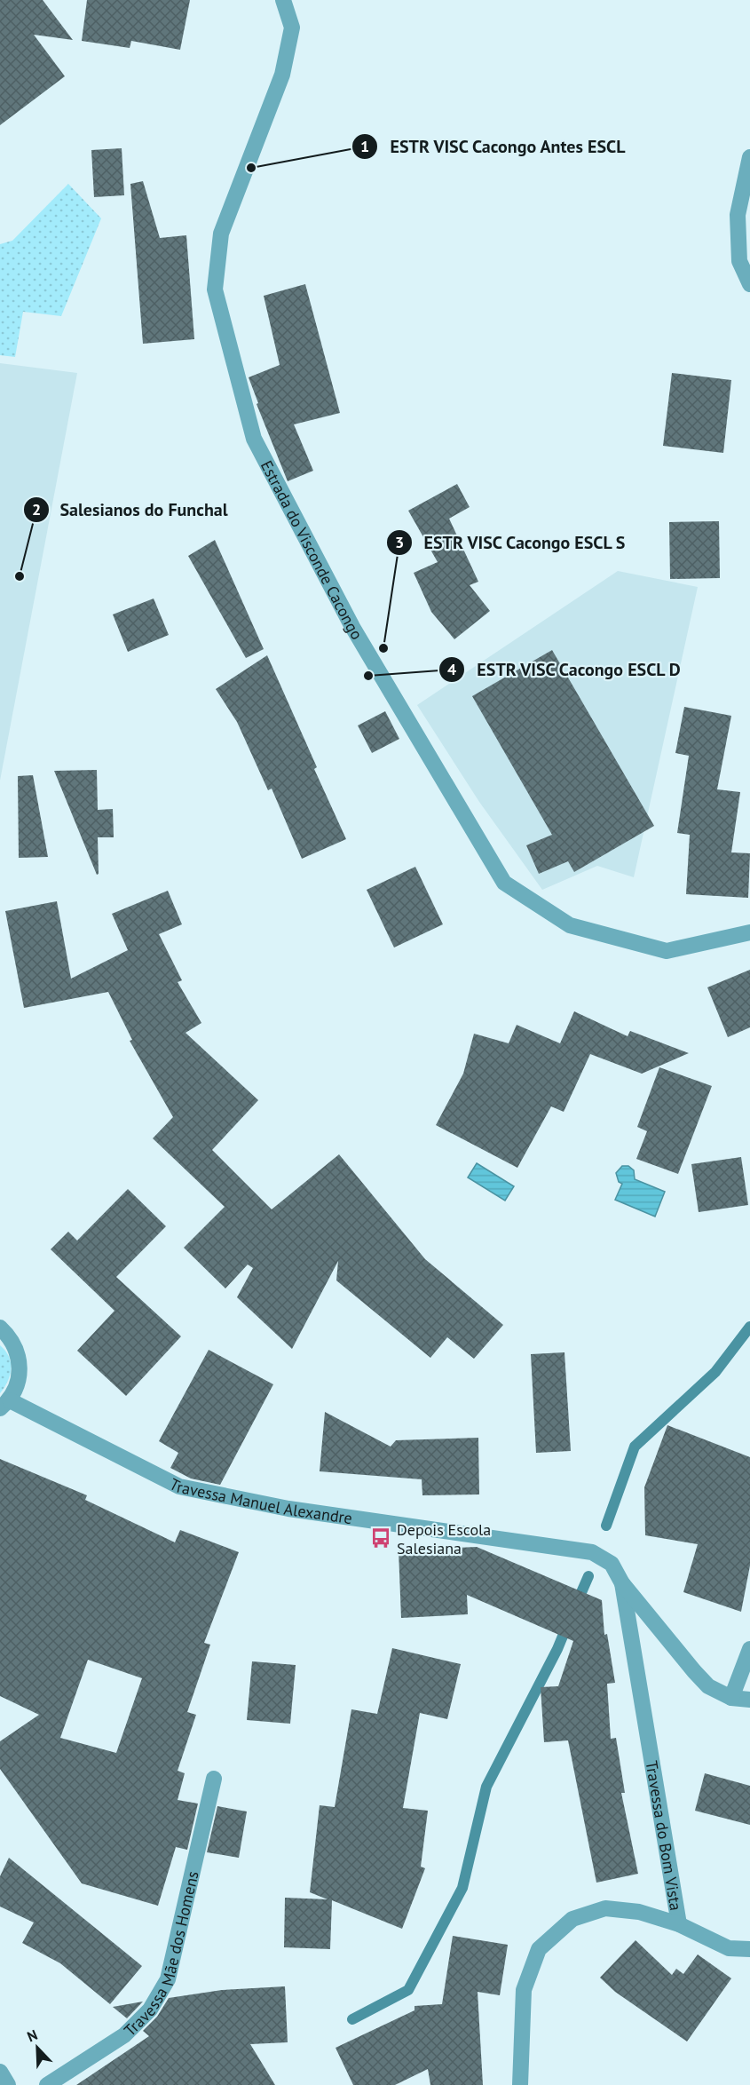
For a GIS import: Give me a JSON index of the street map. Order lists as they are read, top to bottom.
{
  "streets": {
    "street": [
      "Estrada do Visconde Cacongo",
      "Travessa Manuel Alexandre",
      "Travessa do Bom Vista",
      "Travessa Mãe dos Homens"
    ]
  },
  "crossings": [
    ["Travessa Manuel Alexandre", "Travessa do Bom Vista"]
  ],
  "places": {
    "other": [
      "ESTR VISC Cacongo Antes ESCL",
      "Salesianos do Funchal",
      "ESTR VISC Cacongo ESCL S",
      "ESTR VISC Cacongo ESCL D"
    ],
    "bus stop": ["Depois Escola Salesiana"]
  },
  "north": "top left"
}
